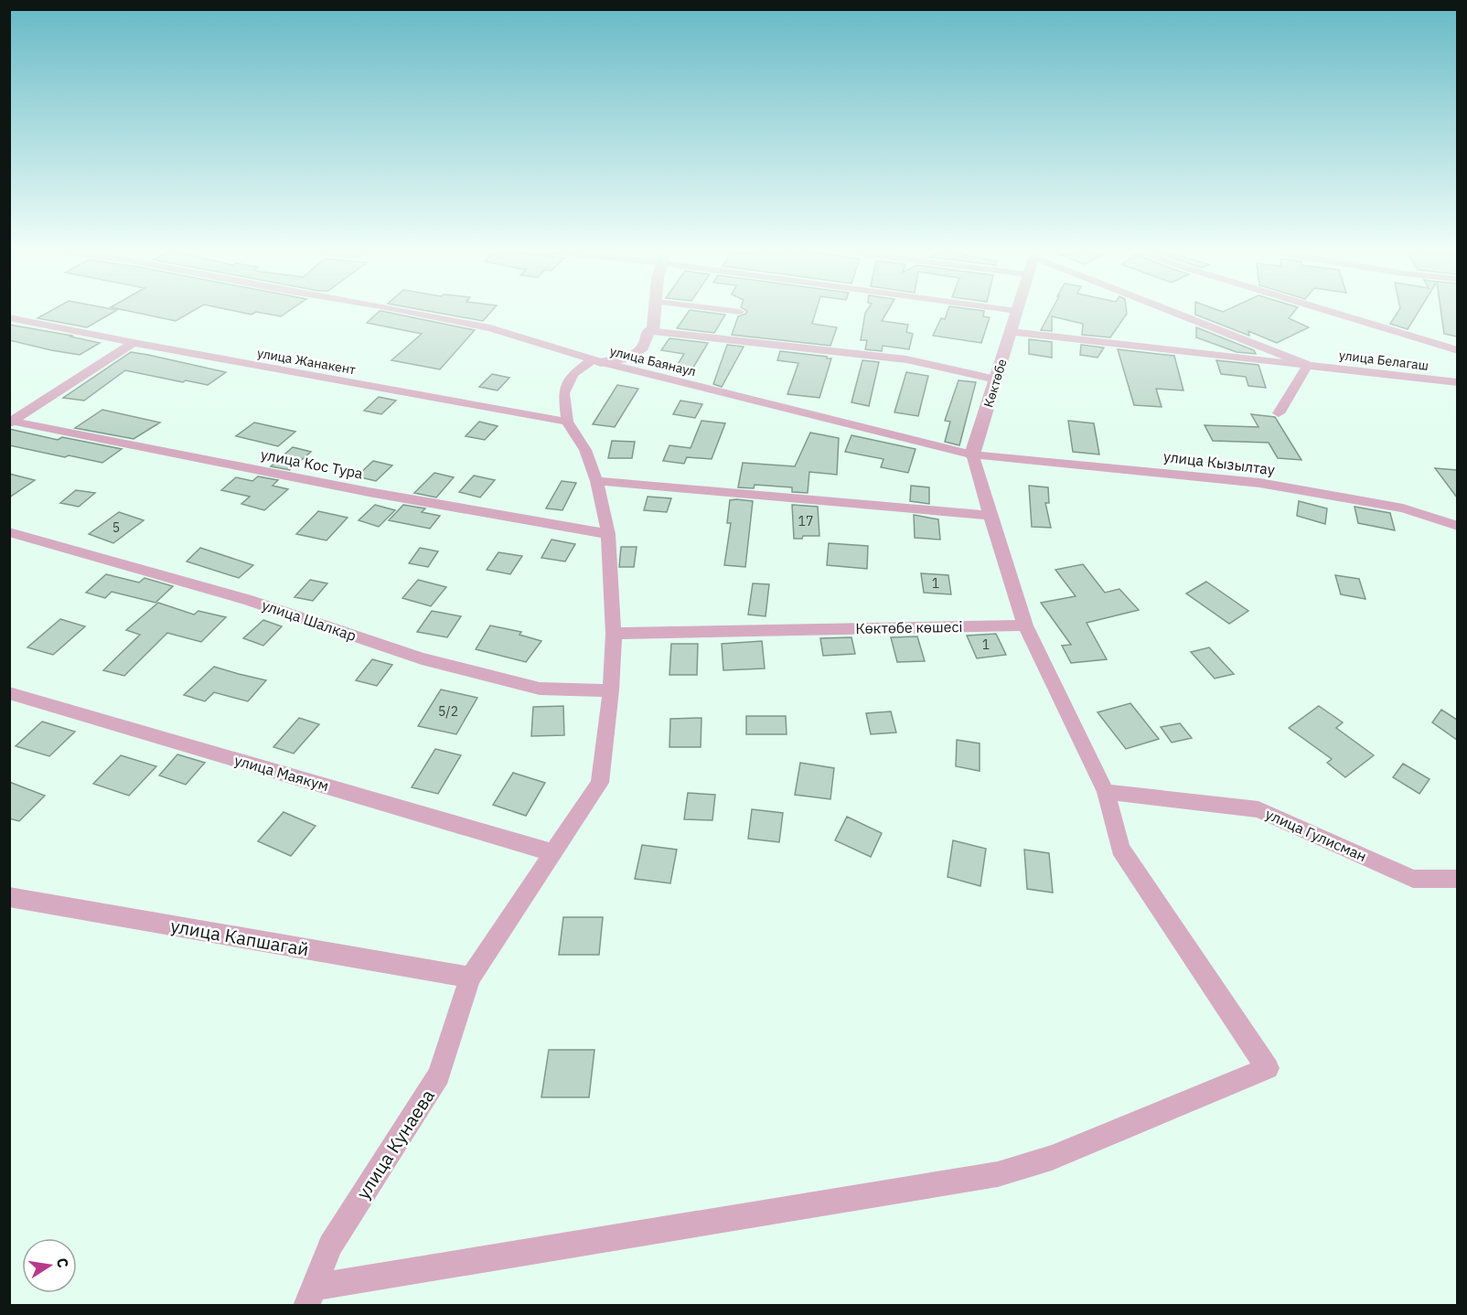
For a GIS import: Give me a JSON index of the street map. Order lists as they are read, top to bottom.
{
  "streets": {
    "street": [
      "улица Белагаш",
      "улица Жанакент",
      "улица Баянаул",
      "Көктөбе",
      "улица Кызылтау",
      "улица Кос Тура",
      "улица Шалкар",
      "Көктөбе көшесі",
      "улица Маякум",
      "улица Гулисман",
      "улица Капшагай",
      "улица Кунаева"
    ]
  },
  "crossings": [
    ["улица Белагаш", "Көктөбе"],
    ["улица Жанакент", "улица Кунаева"],
    ["улица Баянаул", "Көктөбе"],
    ["улица Баянаул", "улица Кызылтау"],
    ["Көктөбе", "улица Кызылтау"],
    ["улица Кос Тура", "улица Кунаева"],
    ["улица Шалкар", "улица Кунаева"],
    ["Көктөбе көшесі", "улица Кунаева"],
    ["улица Маякум", "улица Кунаева"],
    ["улица Капшагай", "улица Кунаева"]
  ],
  "house_numbers": [
    "17",
    "5",
    "1",
    "1",
    "5/2"
  ],
  "north": "right"
}
